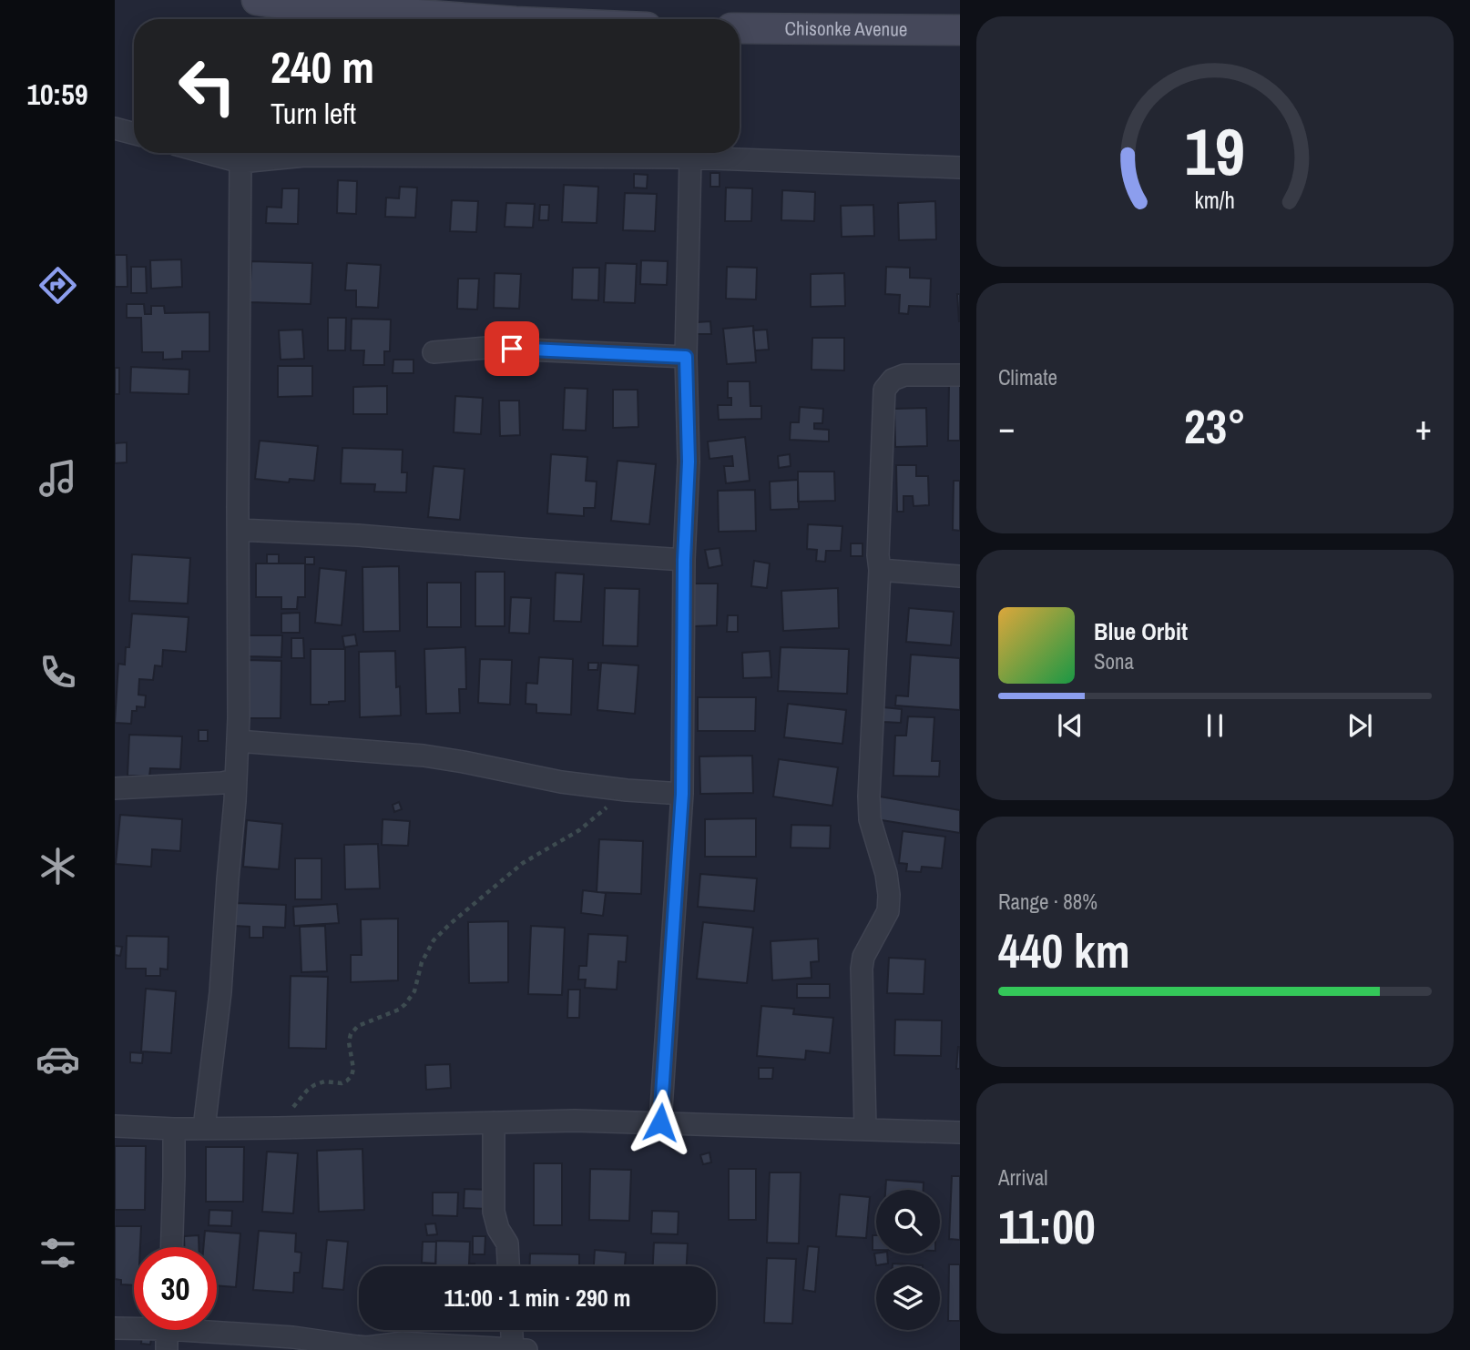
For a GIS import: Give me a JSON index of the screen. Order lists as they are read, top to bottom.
{
  "streets": {
    "street": ["Chisonke Avenue"]
  },
  "page": {
    "tabs": "10:59",
    "turn": ["240 m", "Turn left"],
    "tile": [
      "Climate",
      ["Range · 88%", "440 km"],
      ["Arrival", "11:00"]
    ],
    "heat": ["−", "23°", "+"],
    "song": ["Blue Orbit", "Sona"],
    "limit": "30",
    "trip": "11:00 · 1 min · 290 m",
    "gauge": ["19", "km/h"]
  }
}
